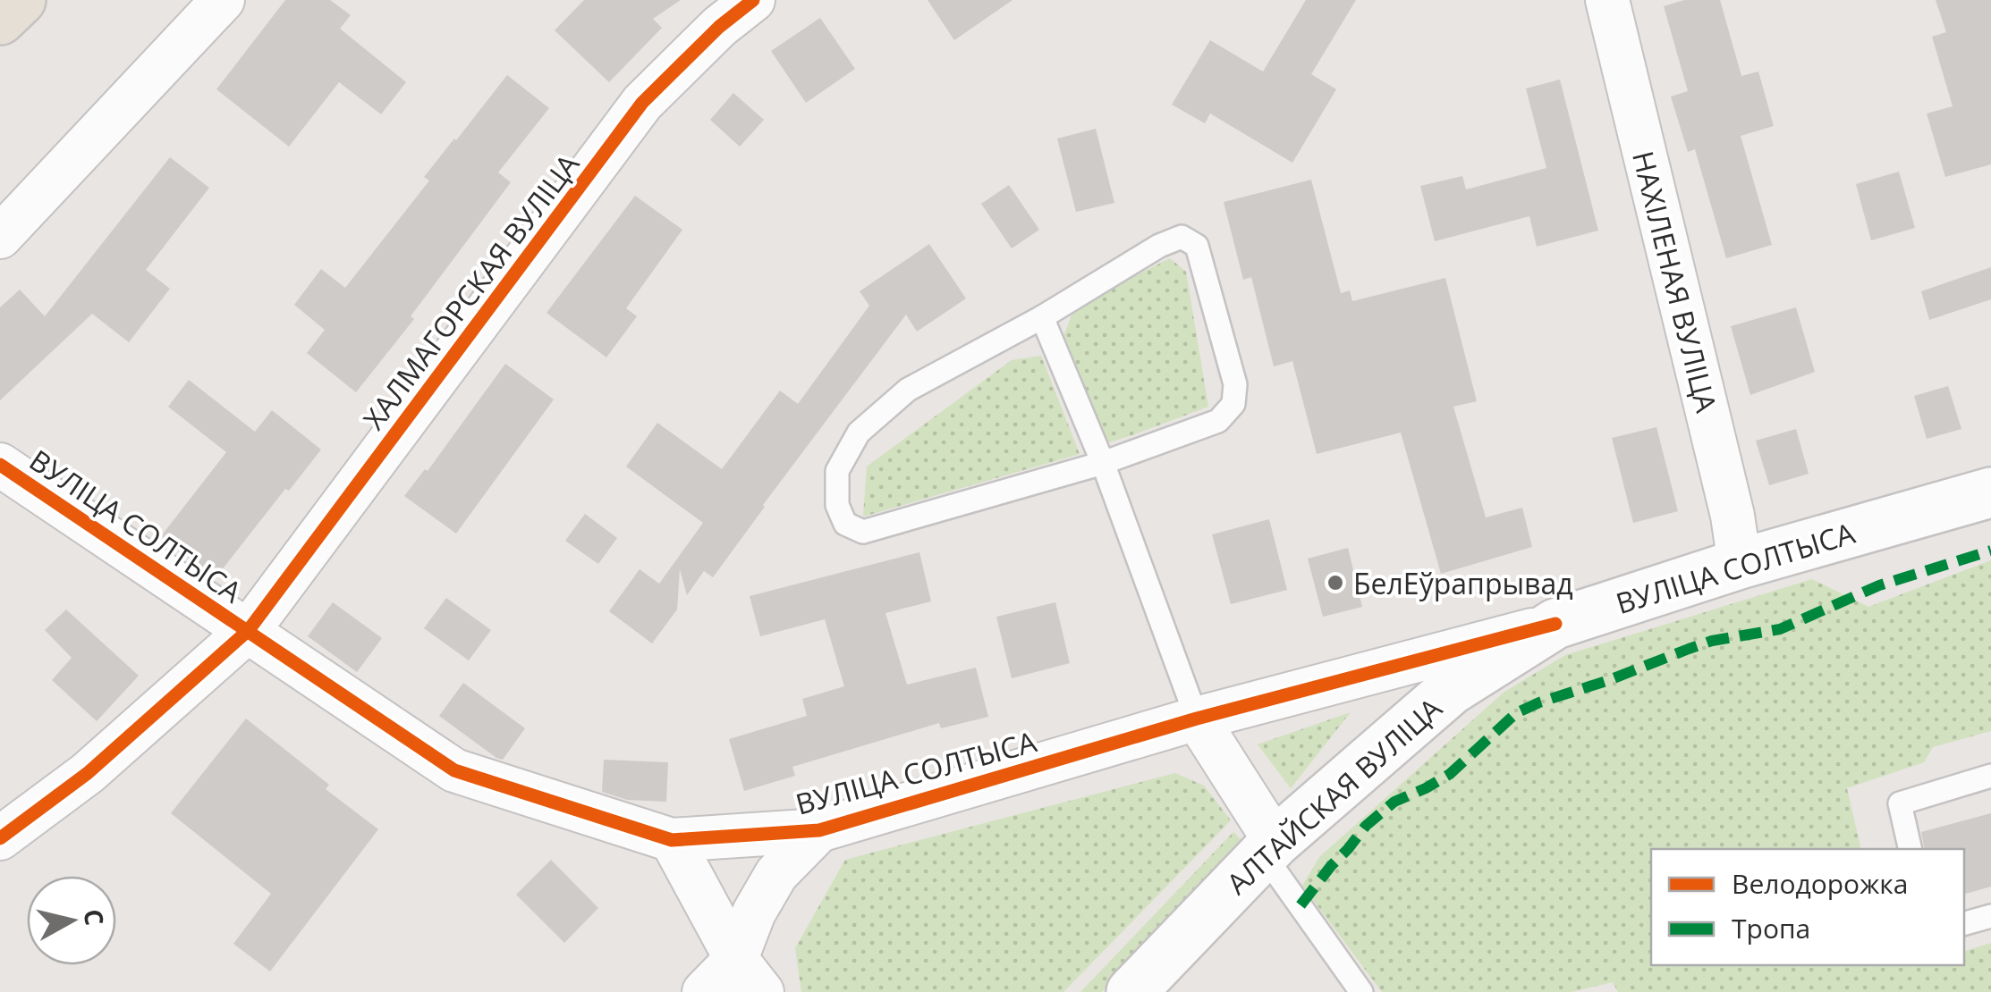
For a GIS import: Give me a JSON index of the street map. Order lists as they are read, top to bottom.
{
  "streets": {
    "main road": ["ВУЛІЦА СОЛТЫСА", "АЛТАЙСКАЯ ВУЛІЦА"],
    "street": ["НАХІЛЕНАЯ ВУЛІЦА", "ХАЛМАГОРСКАЯ ВУЛІЦА"]
  },
  "crossings": [
    ["НАХІЛЕНАЯ ВУЛІЦА", "ВУЛІЦА СОЛТЫСА"],
    ["ХАЛМАГОРСКАЯ ВУЛІЦА", "ВУЛІЦА СОЛТЫСА"],
    ["ВУЛІЦА СОЛТЫСА", "АЛТАЙСКАЯ ВУЛІЦА"]
  ],
  "places": ["БелЕўрапрывад"],
  "legend": ["Велодорожка", "Тропа"],
  "north": "right"
}
